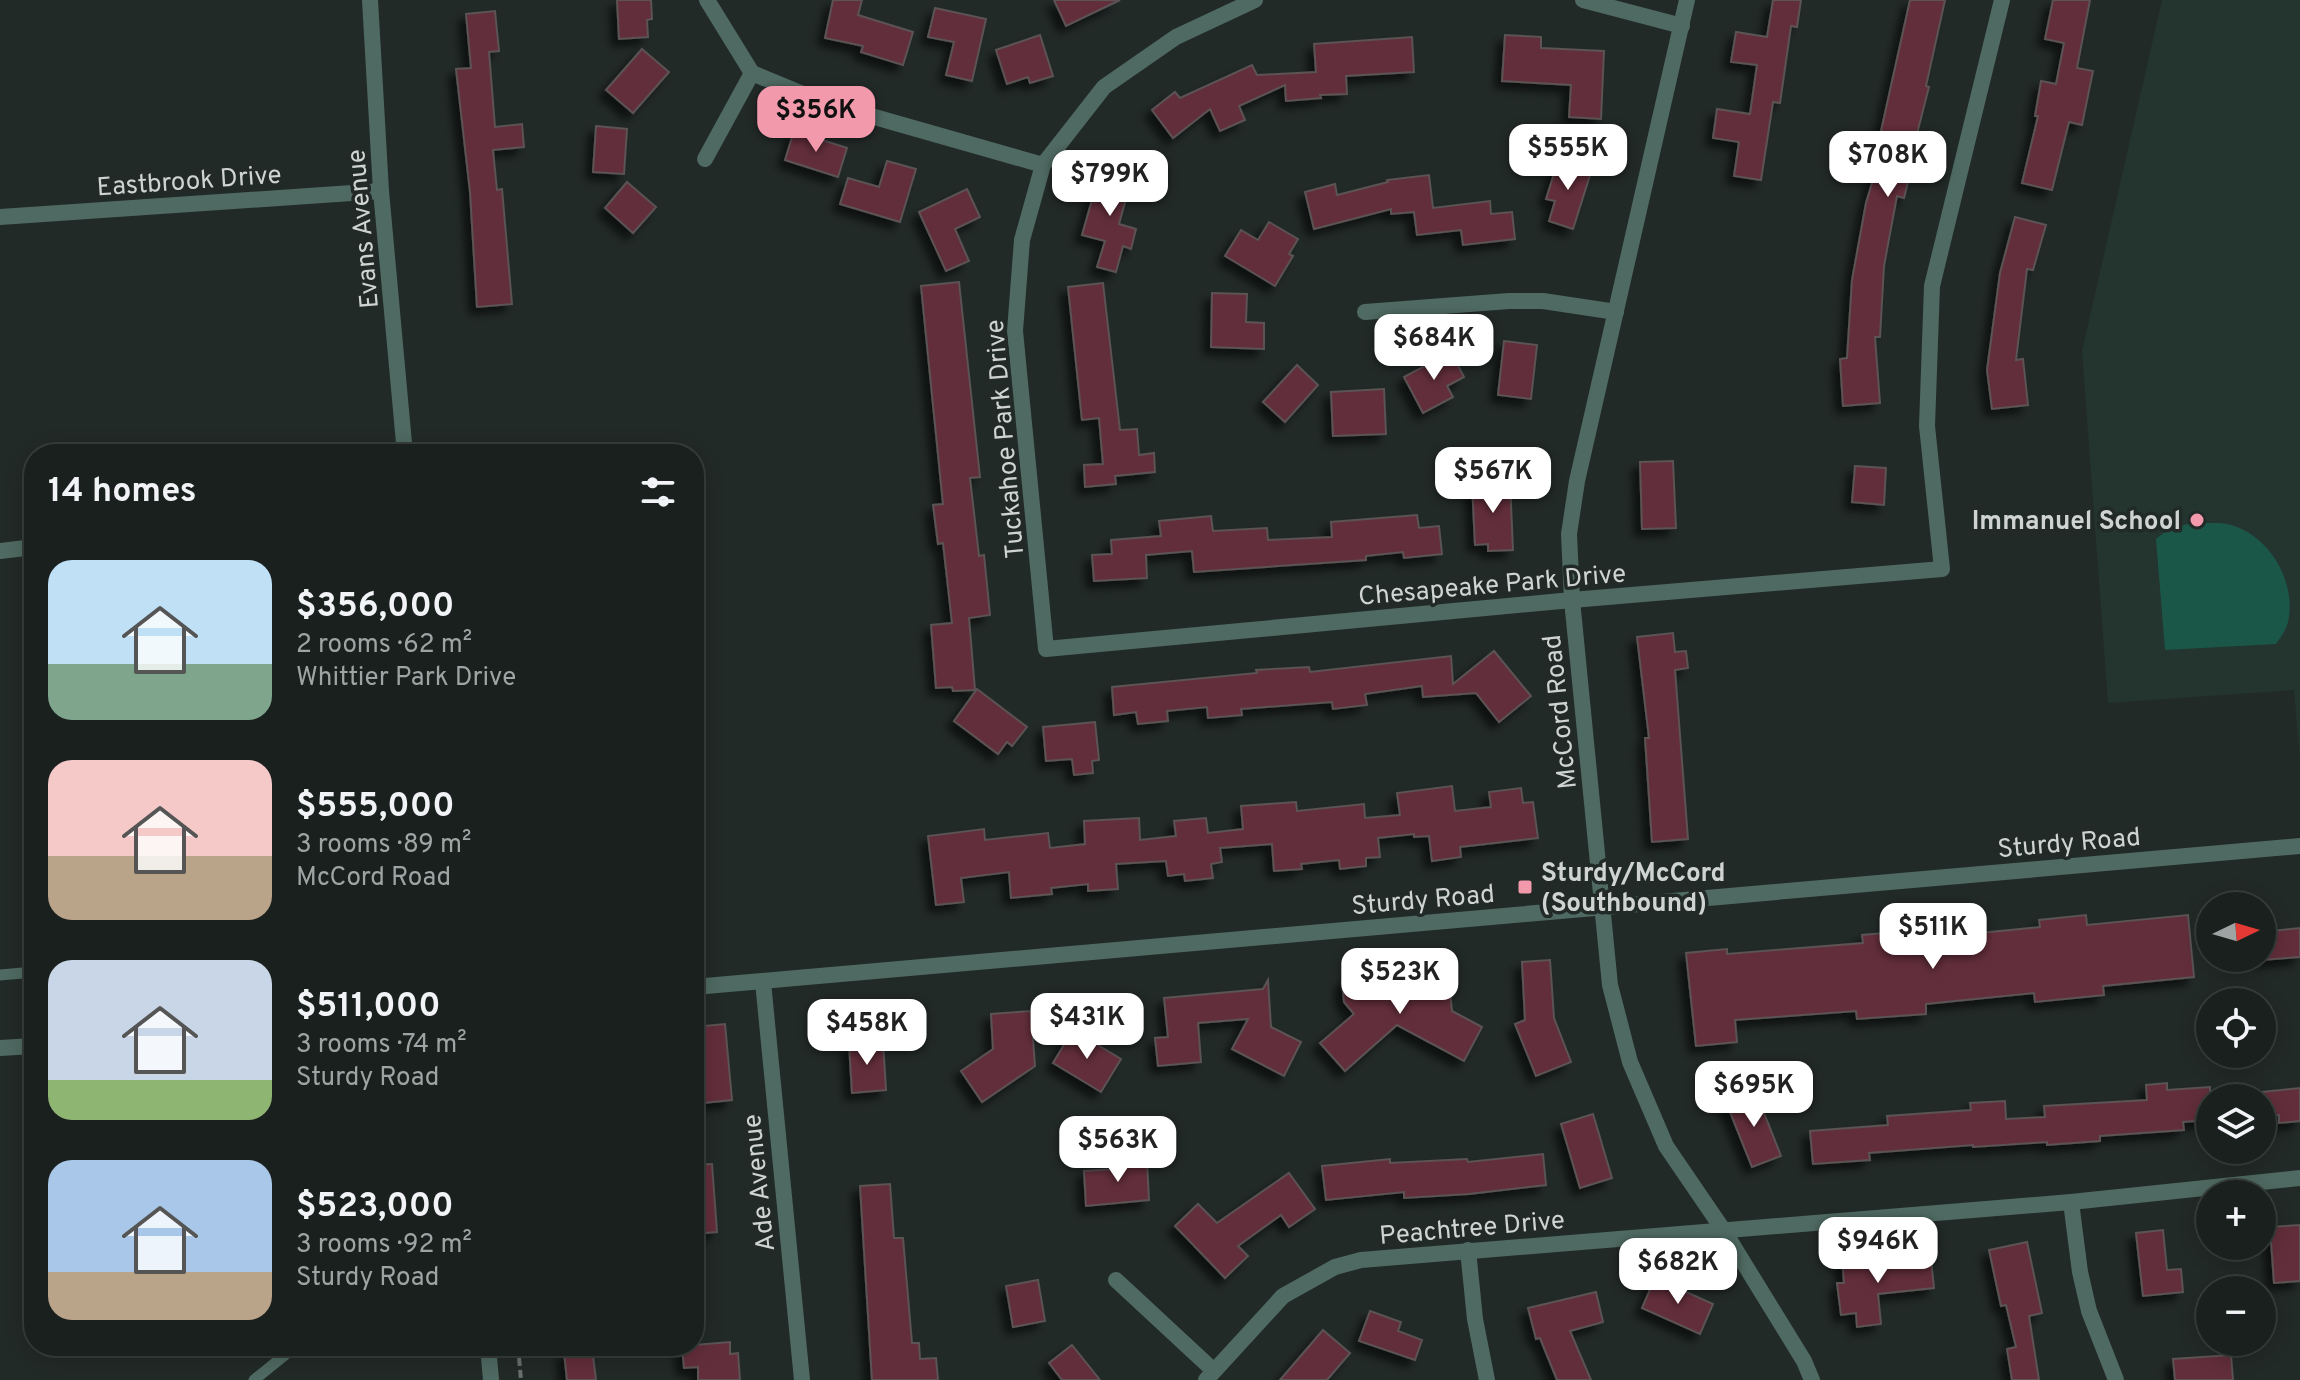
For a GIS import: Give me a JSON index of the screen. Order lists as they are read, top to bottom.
{
  "streets": {
    "street": [
      "Eastbrook Drive",
      "Evans Avenue",
      "Tuckahoe Park Drive",
      "Chesapeake Park Drive",
      "McCord Road",
      "Sturdy Road",
      "Ade Avenue",
      "Peachtree Drive"
    ]
  },
  "crossings": [
    ["Eastbrook Drive", "Evans Avenue"],
    ["Tuckahoe Park Drive", "Chesapeake Park Drive"],
    ["Chesapeake Park Drive", "McCord Road"],
    ["McCord Road", "Sturdy Road"],
    ["McCord Road", "Peachtree Drive"],
    ["Sturdy Road", "Ade Avenue"]
  ],
  "places": {
    "other": ["Immanuel School"],
    "transit": ["Sturdy/McCord (Southbound)"]
  },
  "north": "right",
  "page": {
    "price": [
      "$356K",
      "$555K",
      "$708K",
      "$799K",
      "$684K",
      "$567K",
      "$511K",
      "$523K",
      "$431K",
      "$458K",
      "$695K",
      "$563K",
      "$946K",
      "$682K"
    ],
    "heading": "14 homes",
    "list": [
      {
        "name": "$356,000",
        "note": "2 rooms · 62 m² · Whittier Park Drive"
      },
      {
        "name": "$555,000",
        "note": "3 rooms · 89 m² · McCord Road"
      },
      {
        "name": "$511,000",
        "note": "3 rooms · 74 m² · Sturdy Road"
      },
      {
        "name": "$523,000",
        "note": "3 rooms · 92 m² · Sturdy Road"
      }
    ],
    "map_buttons": ["+", "−"]
  }
}
